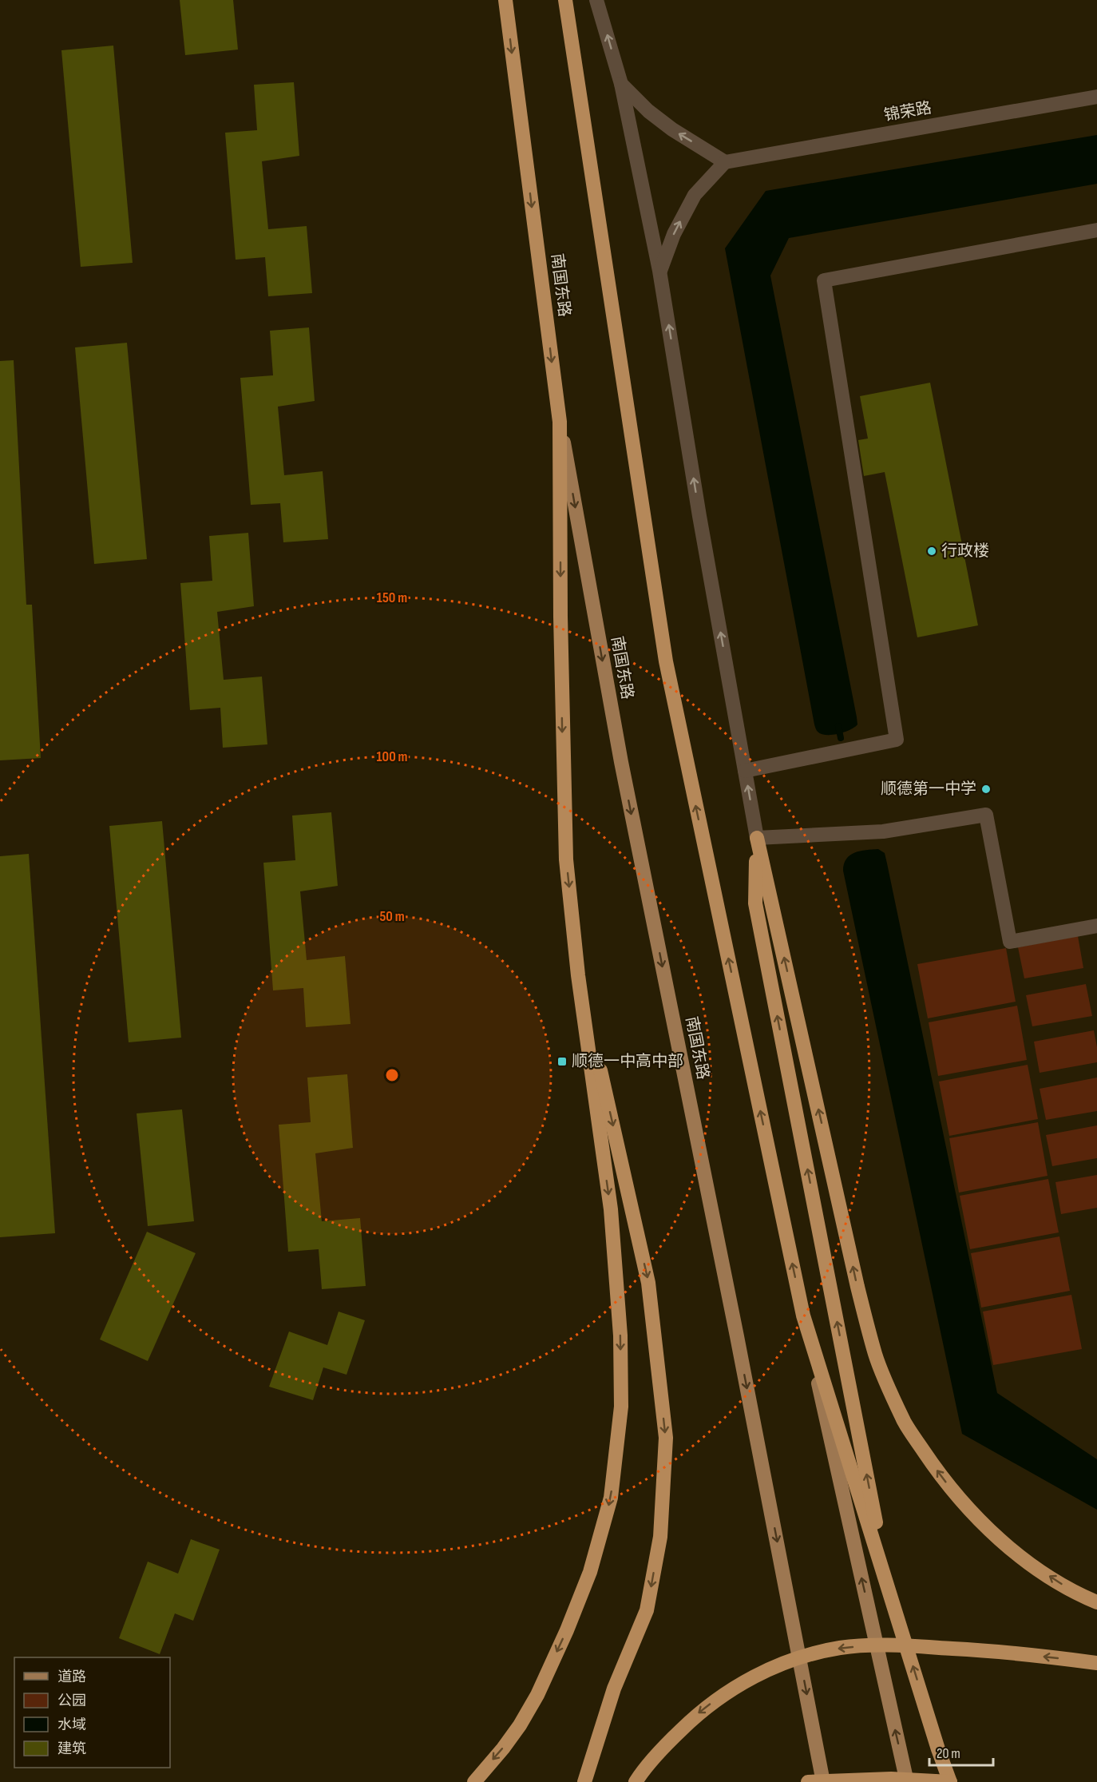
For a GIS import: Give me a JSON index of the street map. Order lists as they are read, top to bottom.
{
  "streets": {
    "highway": ["南国东路"],
    "street": ["锦荣路"]
  },
  "places": {
    "other": ["行政楼", "顺德第一中学"],
    "transit": ["顺德一中高中部"]
  },
  "legend": [
    "道路",
    "公园",
    "水域",
    "建筑"
  ],
  "scale_bar": "20 m",
  "rings": ["150 m", "100 m", "50 m"]
}
